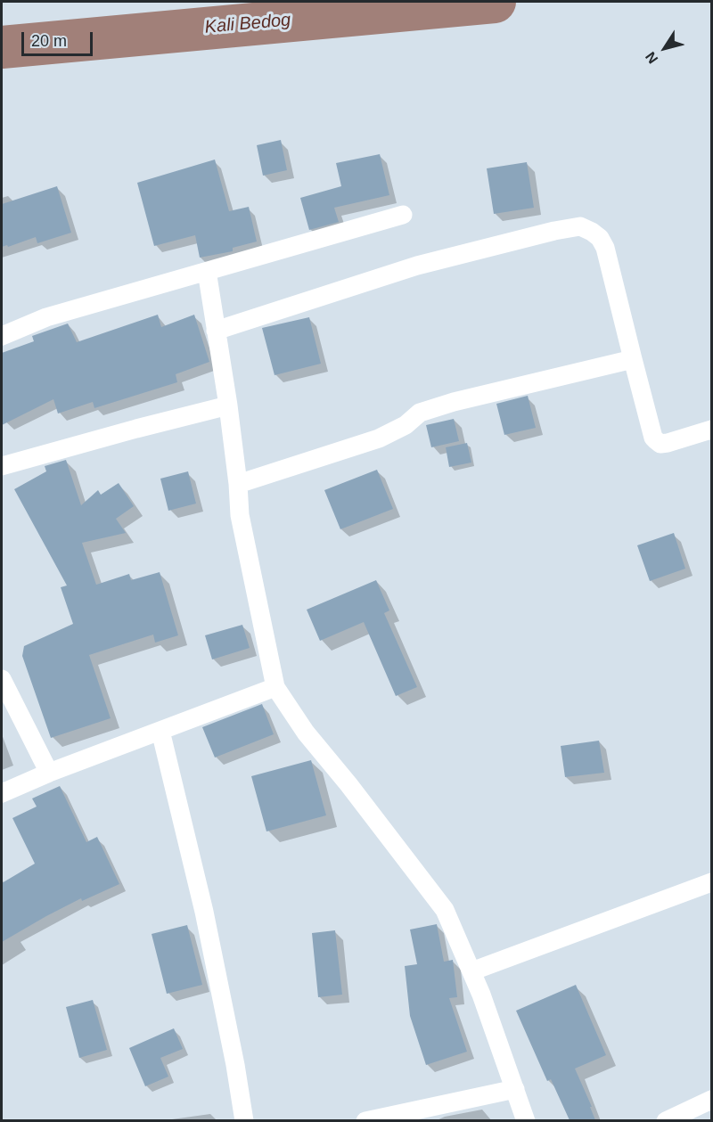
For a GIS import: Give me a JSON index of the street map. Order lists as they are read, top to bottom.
{
  "water": ["Kali Bedog"],
  "scale_bar": "20 m",
  "north": "bottom left"
}
